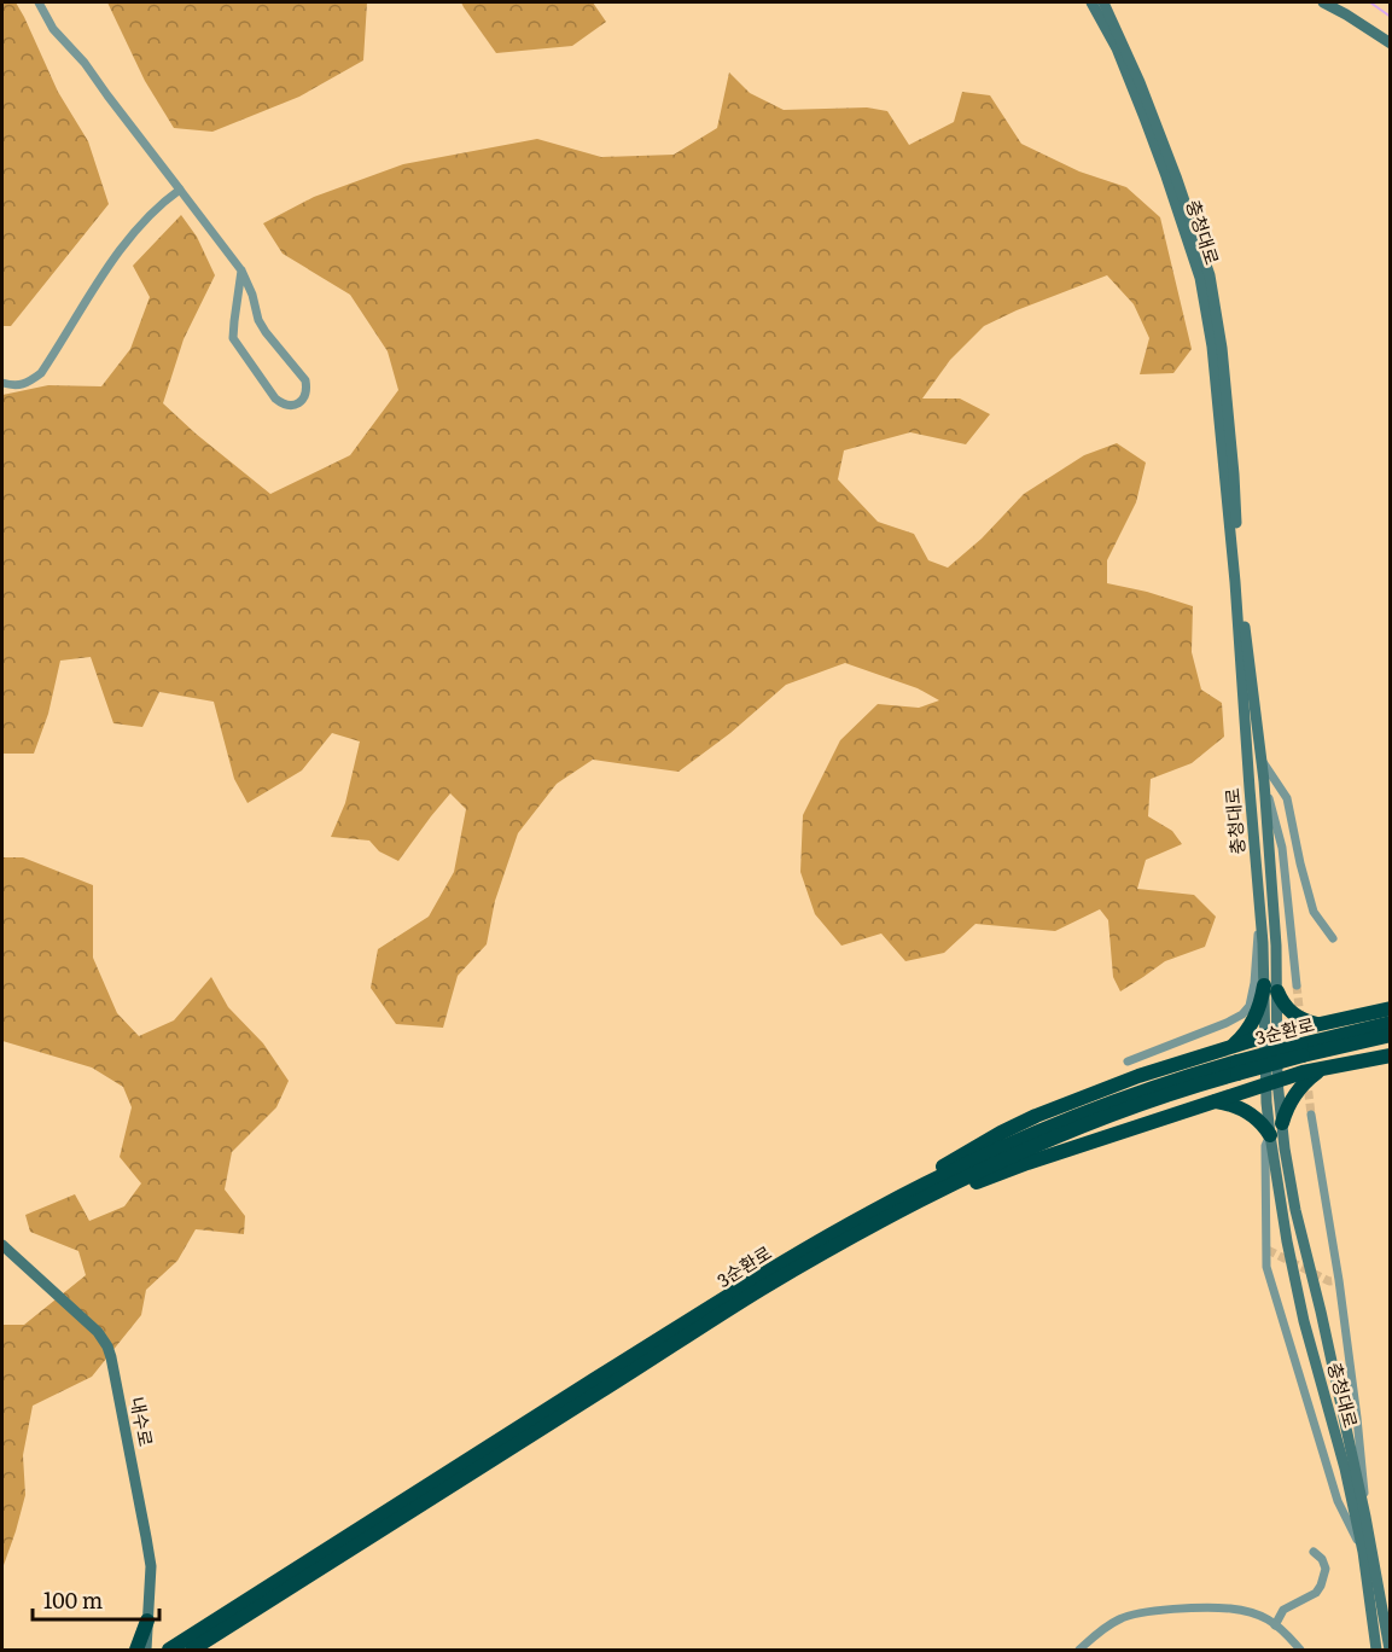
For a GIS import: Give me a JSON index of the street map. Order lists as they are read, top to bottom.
{
  "streets": {
    "highway": ["3순환로"],
    "main road": ["충청대로", "내수로"]
  },
  "scale_bar": "100 m"
}
